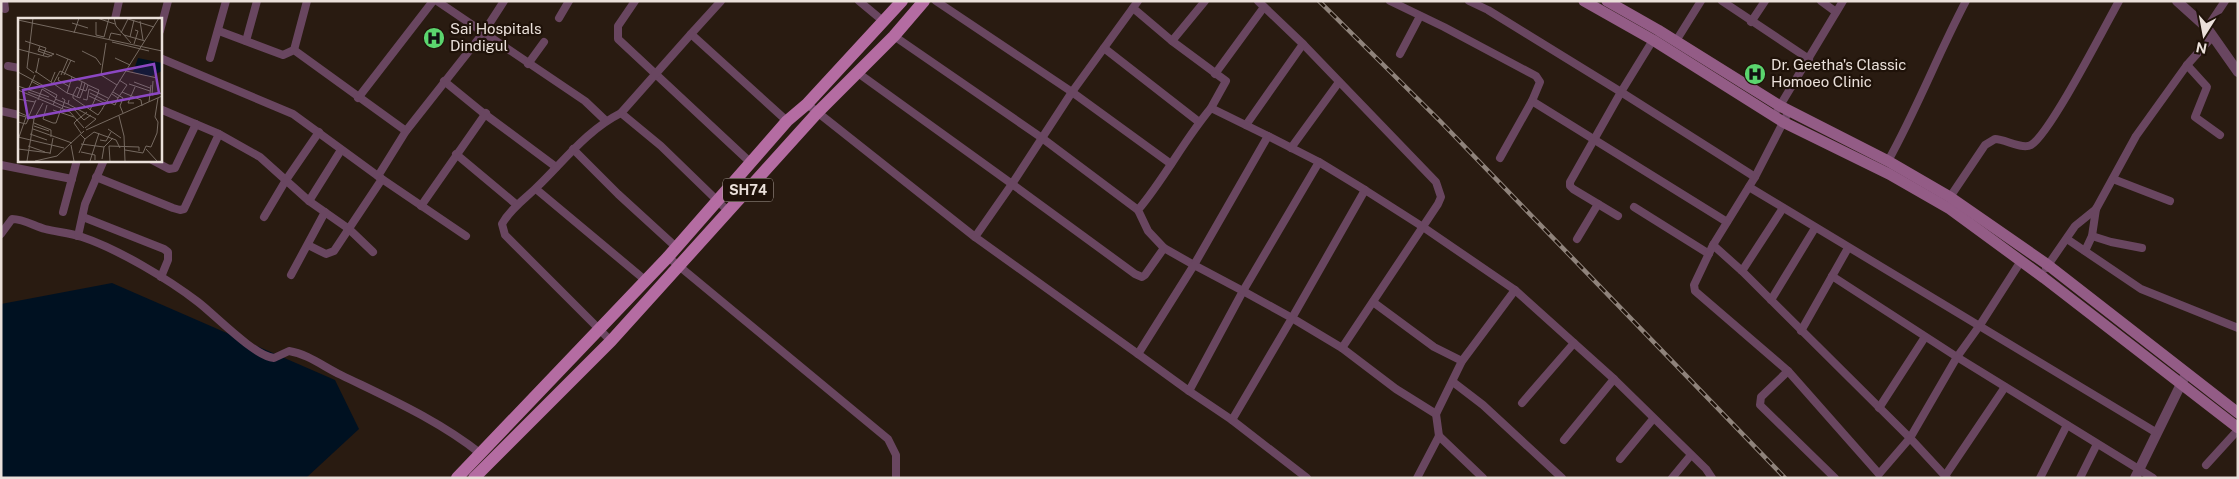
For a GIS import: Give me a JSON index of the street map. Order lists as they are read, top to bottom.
{
  "streets": {
    "main road": ["SH74"]
  },
  "places": {
    "hospital": ["Sai Hospitals Dindigul", "Dr. Geetha's Classic Homoeo Clinic"]
  },
  "north": "bottom"
}
